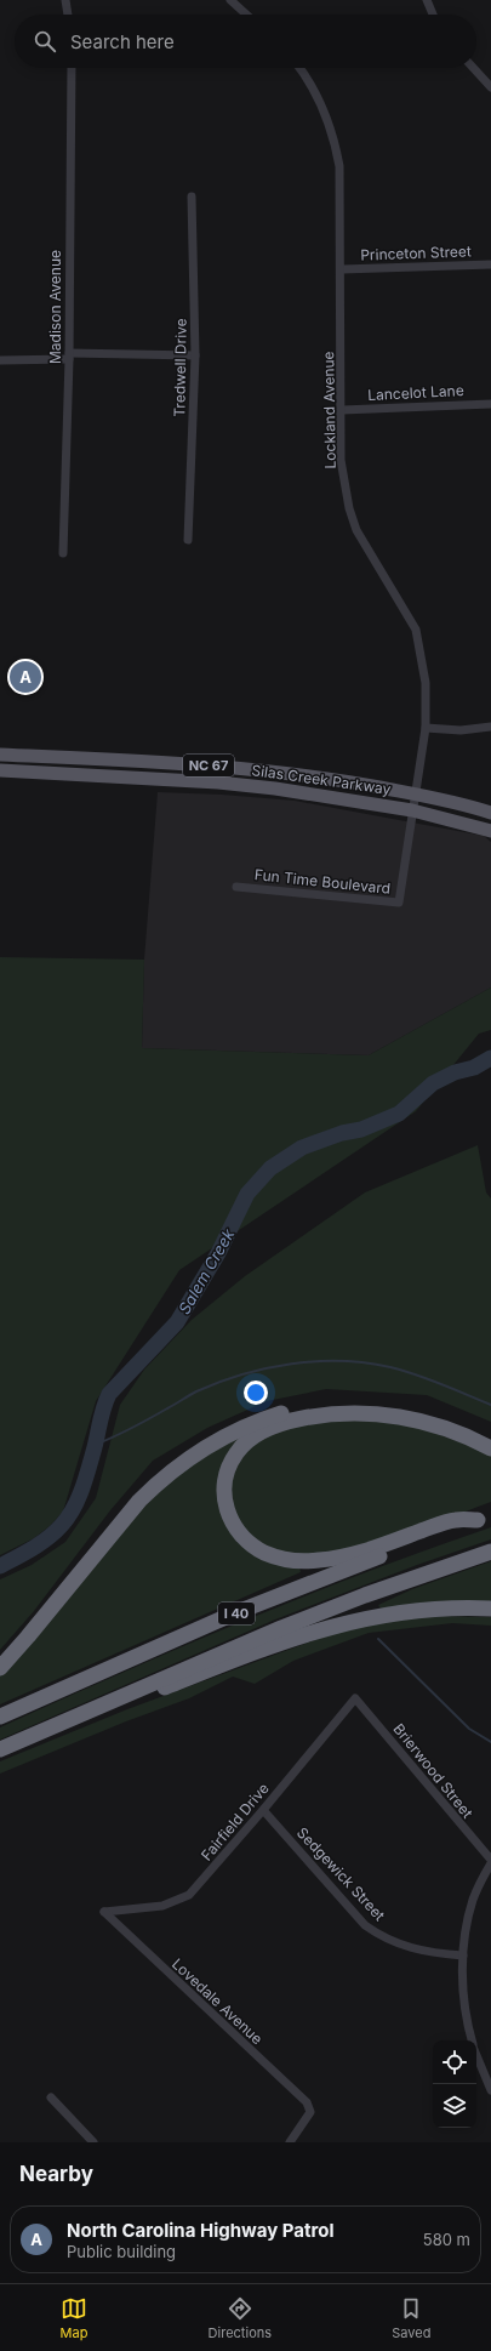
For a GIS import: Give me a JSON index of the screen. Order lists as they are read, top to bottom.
{
  "streets": {
    "highway": ["I 40"],
    "main road": ["NC 67", "Silas Creek Parkway"],
    "street": [
      "Princeton Street",
      "Madison Avenue",
      "Tredwell Drive",
      "Lancelot Lane",
      "Lockland Avenue",
      "Fun Time Boulevard",
      "Brierwood Street",
      "Fairfield Drive",
      "Sedgewick Street",
      "Lovedale Avenue"
    ]
  },
  "crossings": [
    ["Princeton Street", "Lockland Avenue"],
    ["Lancelot Lane", "Lockland Avenue"],
    ["Lockland Avenue", "Silas Creek Parkway"],
    ["Lockland Avenue", "Fun Time Boulevard"],
    ["Silas Creek Parkway", "Fun Time Boulevard"],
    ["Brierwood Street", "Fairfield Drive"],
    ["Fairfield Drive", "Sedgewick Street"],
    ["Fairfield Drive", "Lovedale Avenue"]
  ],
  "water": ["Salem Creek"],
  "page": {
    "search": "Search here",
    "pins": "A",
    "heading": "Nearby",
    "list": [
      {
        "mark": "A",
        "name": "North Carolina Highway Patrol",
        "note": "Public building",
        "value": "580 m"
      }
    ],
    "nav": ["Map", "Directions", "Saved"]
  }
}
